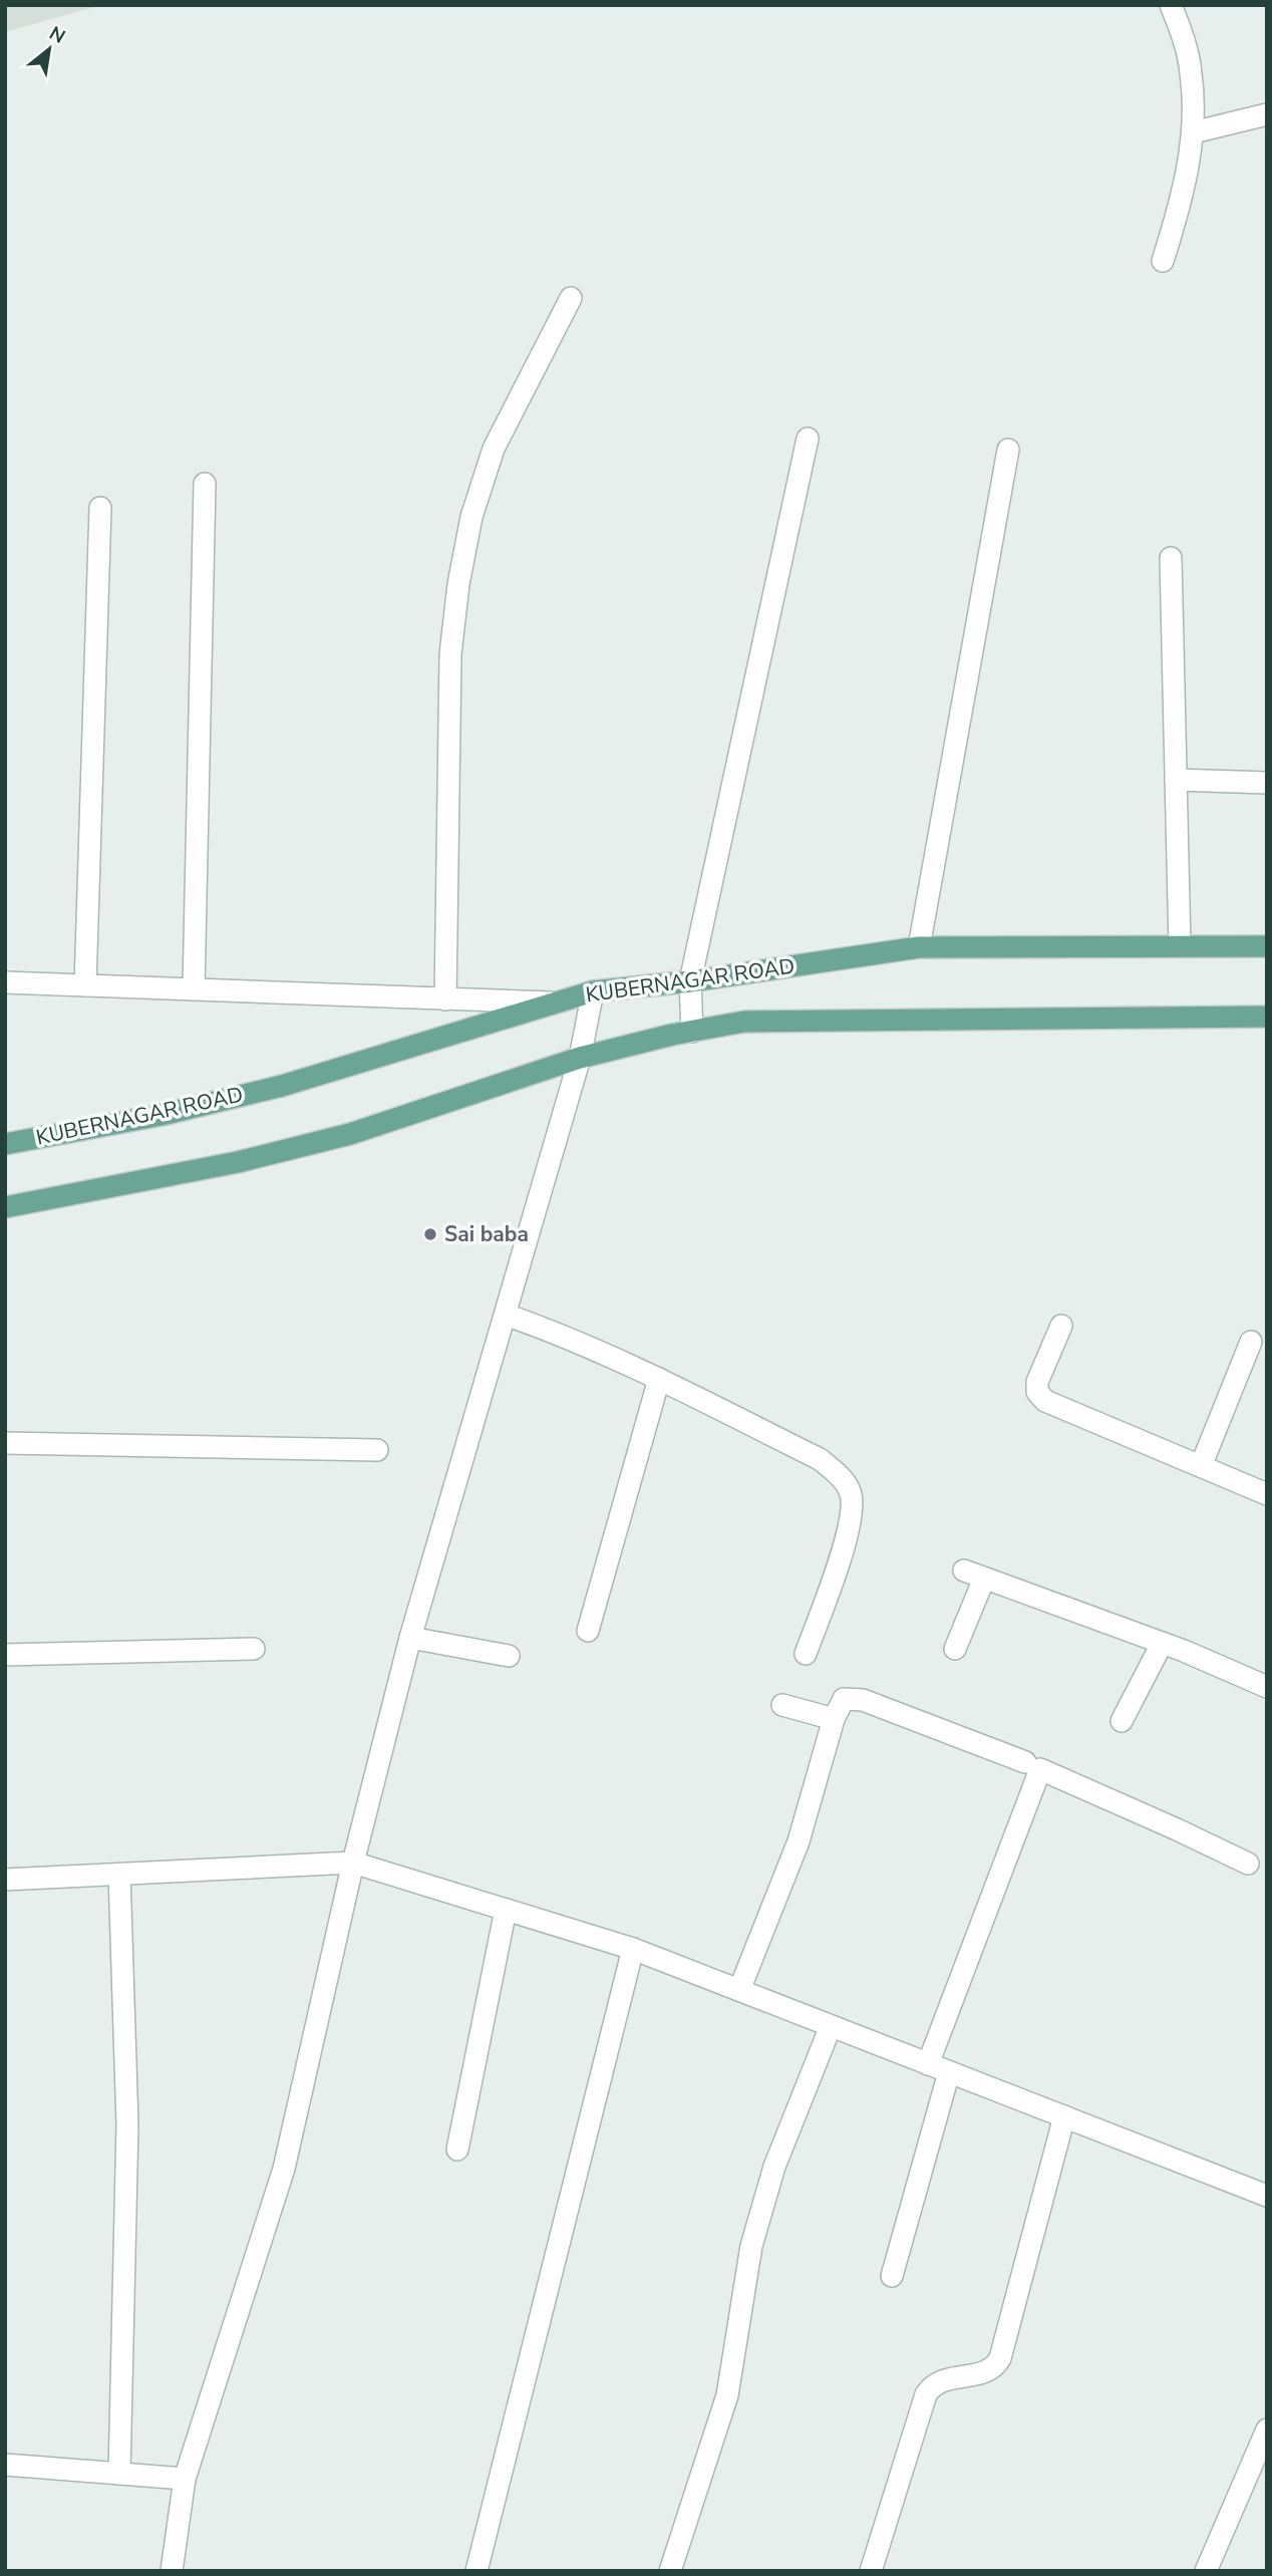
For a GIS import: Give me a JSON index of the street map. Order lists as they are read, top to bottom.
{
  "streets": {
    "main road": ["KUBERNAGAR ROAD"]
  },
  "places": ["Sai baba"],
  "north": "top right"
}
